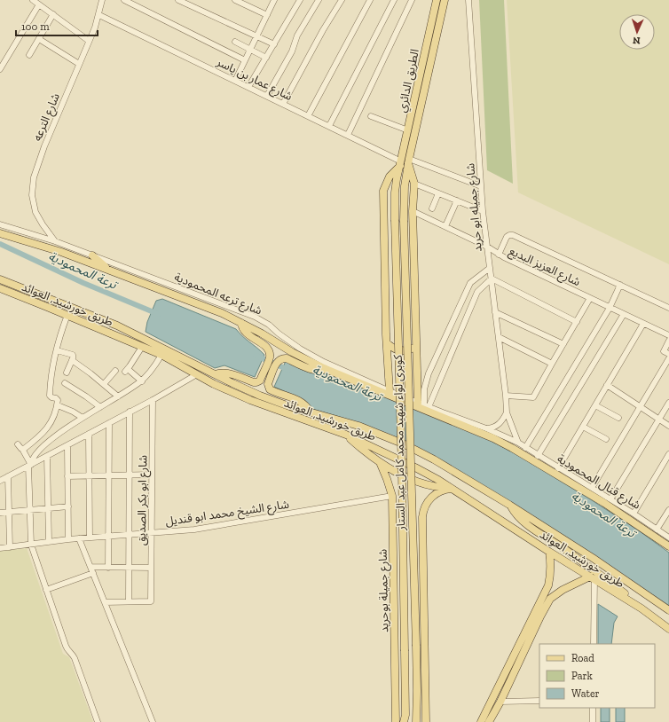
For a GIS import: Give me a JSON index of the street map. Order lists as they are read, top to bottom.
{
  "streets": {
    "main road": [
      "الطريق الدائري",
      "طريق خورشيد, العوائد",
      "كوبرى لواء شهيد محمد كامل عبد الستار",
      "شارع جميلة بوحريد"
    ],
    "street": [
      "شارع عمار بن ياسر",
      "شارع الترعه",
      "شارع جميله ابو حريد",
      "شارع العزيز البديع",
      "شارع ترعه المحمودية",
      "شارع قنال المحمودية",
      "شارع ابو بكر الصديق",
      "شارع الشيخ محمد ابو قنديل"
    ]
  },
  "crossings": [
    ["شارع عمار بن ياسر", "الطريق الدائري"],
    ["شارع عمار بن ياسر", "شارع الترعه"],
    ["شارع عمار بن ياسر", "شارع جميله ابو حريد"],
    ["شارع عمار بن ياسر", "كوبرى لواء شهيد محمد كامل عبد الستار"],
    ["الطريق الدائري", "كوبرى لواء شهيد محمد كامل عبد الستار"],
    ["شارع الترعه", "شارع ترعه المحمودية"],
    ["شارع جميله ابو حريد", "شارع العزيز البديع"],
    ["شارع جميله ابو حريد", "شارع ترعه المحمودية"],
    ["شارع جميله ابو حريد", "شارع قنال المحمودية"],
    ["شارع ترعه المحمودية", "شارع قنال المحمودية"],
    ["شارع ابو بكر الصديق", "شارع الشيخ محمد ابو قنديل"],
    ["شارع الشيخ محمد ابو قنديل", "شارع جميلة بوحريد"]
  ],
  "water": ["ترعة المحمودية"],
  "legend": ["Road", "Park", "Water"],
  "scale_bar": "100 m",
  "north": "bottom"
}
